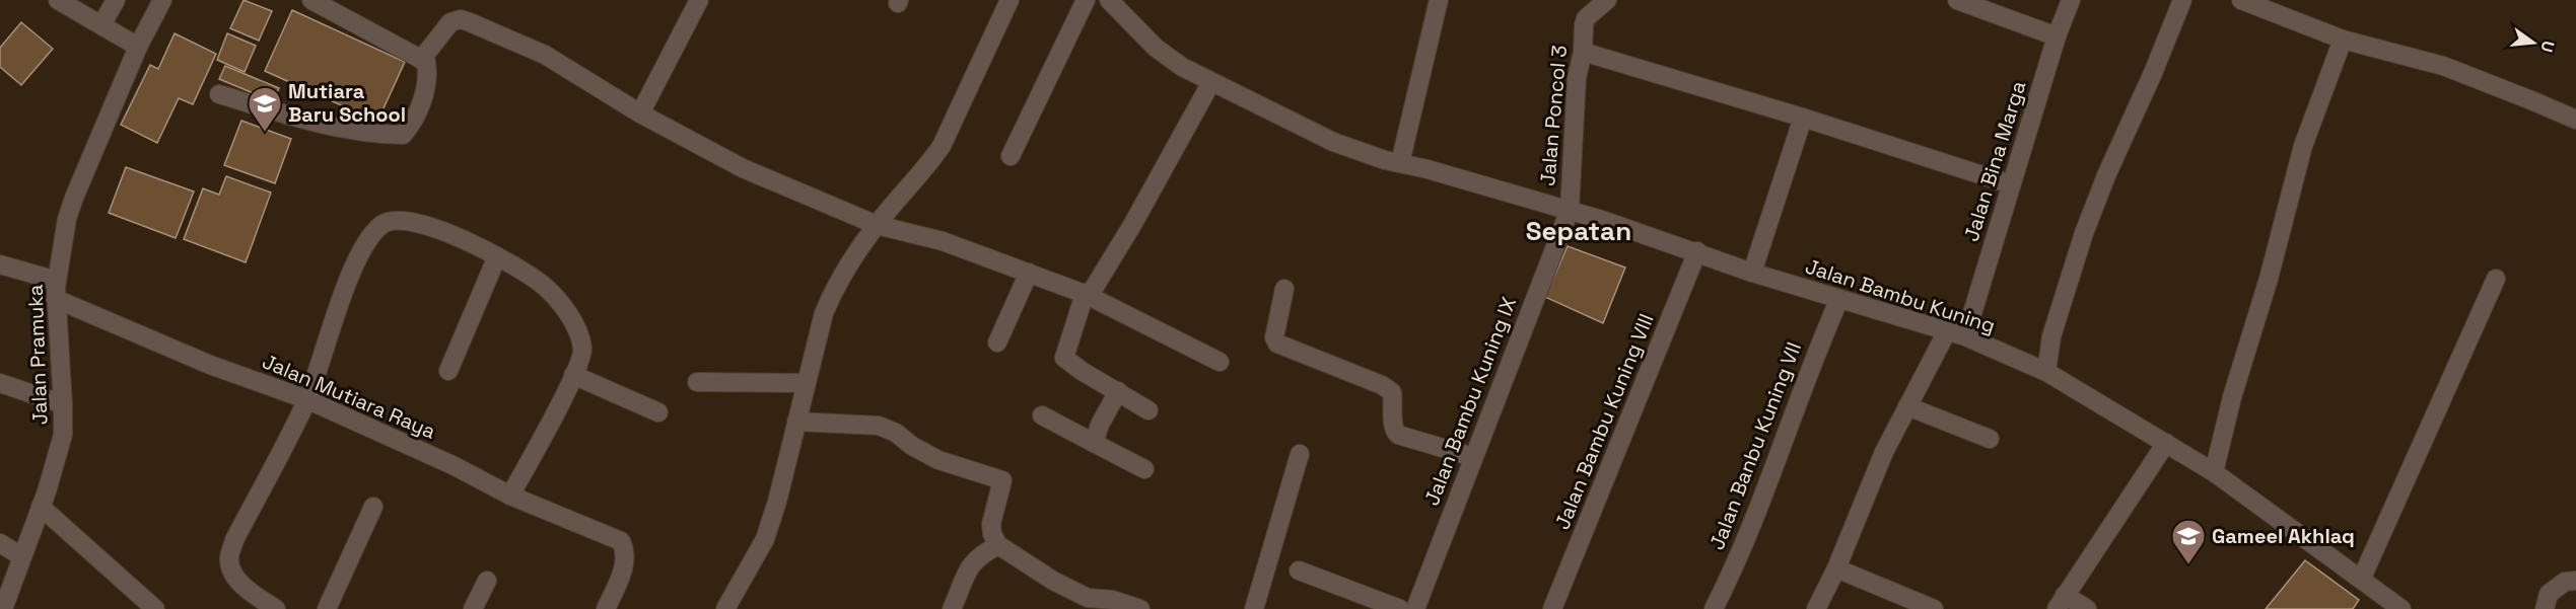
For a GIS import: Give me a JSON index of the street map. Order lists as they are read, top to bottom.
{
  "streets": {
    "street": [
      "Jalan Poncol 3",
      "Jalan Bina Marga",
      "Jalan Bambu Kuning",
      "Jalan Pramuka",
      "Jalan Mutiara Raya",
      "Jalan Bambu Kuning IX",
      "Jalan Bambu Kuning VIII",
      "Jalan Banbu Kuning VII"
    ]
  },
  "crossings": [
    ["Jalan Poncol 3", "Jalan Bambu Kuning"],
    ["Jalan Poncol 3", "Jalan Bambu Kuning IX"],
    ["Jalan Bina Marga", "Jalan Bambu Kuning"],
    ["Jalan Bambu Kuning", "Jalan Bambu Kuning IX"],
    ["Jalan Bambu Kuning", "Jalan Bambu Kuning VIII"],
    ["Jalan Bambu Kuning", "Jalan Banbu Kuning VII"],
    ["Jalan Pramuka", "Jalan Mutiara Raya"]
  ],
  "districts": ["Sepatan"],
  "places": {
    "school or university": ["Mutiara Baru School", "Gameel Akhlaq"]
  },
  "north": "right"
}
